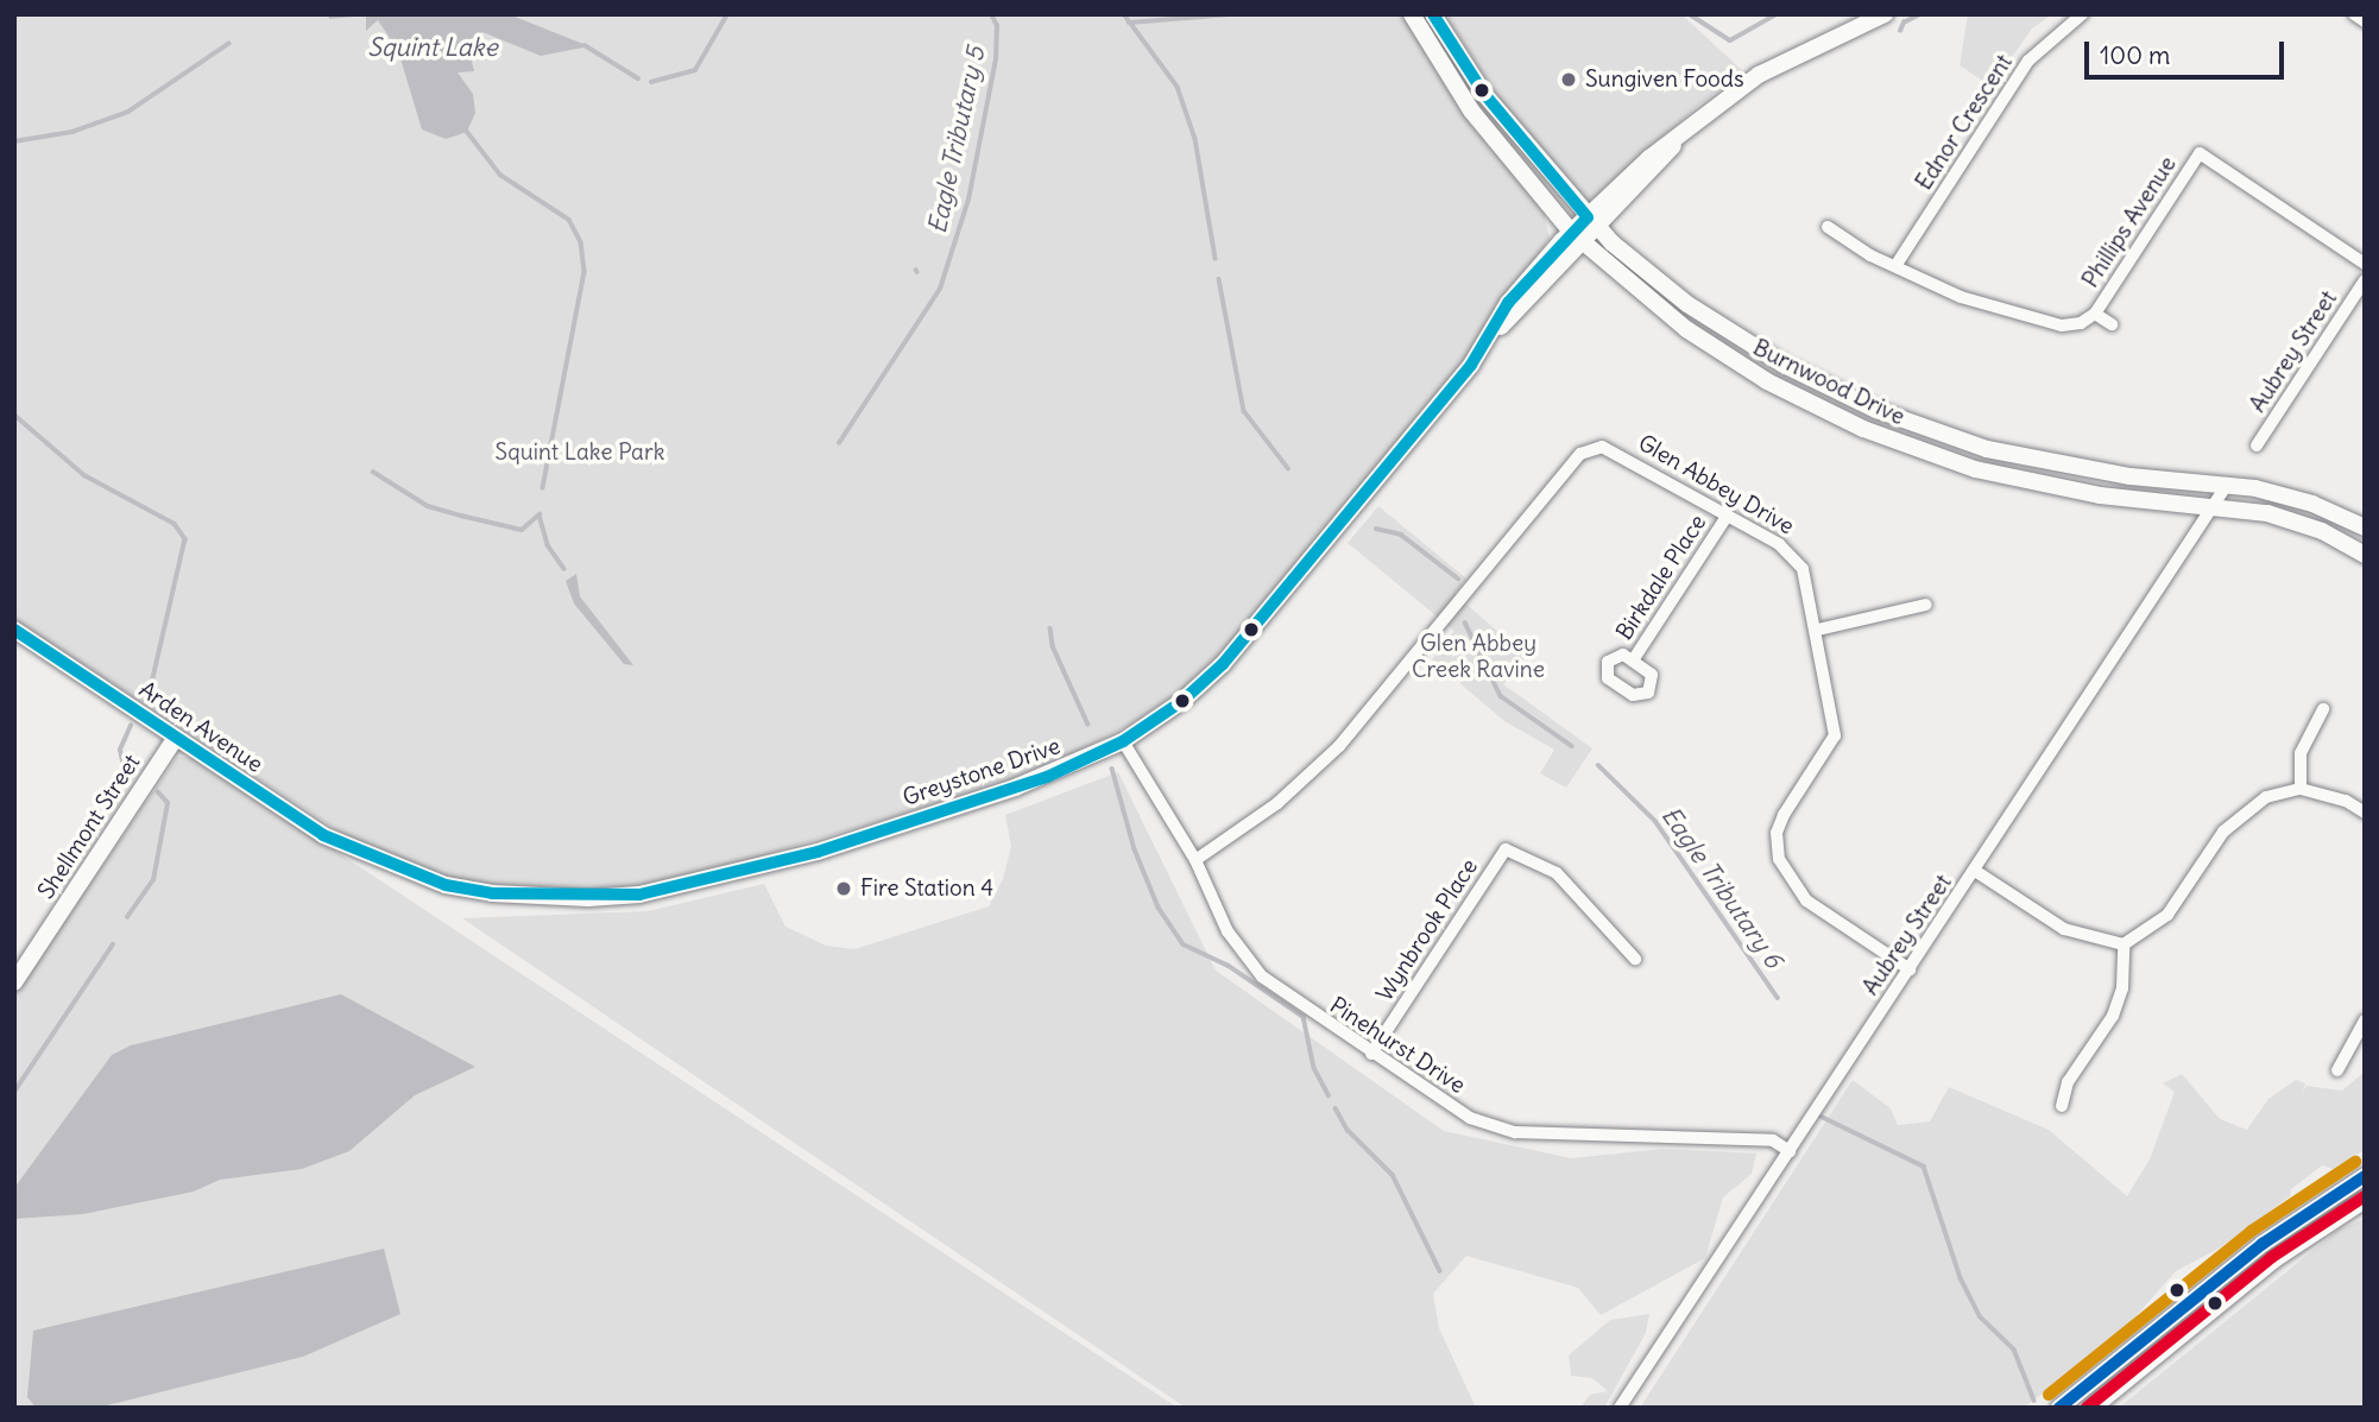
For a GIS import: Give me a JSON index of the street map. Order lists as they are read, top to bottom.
{
  "streets": {
    "street": [
      "Ednor Crescent",
      "Phillips Avenue",
      "Aubrey Street",
      "Burnwood Drive",
      "Glen Abbey Drive",
      "Birkdale Place",
      "Arden Avenue",
      "Greystone Drive",
      "Shellmont Street",
      "Wynbrook Place",
      "Pinehurst Drive"
    ]
  },
  "crossings": [
    ["Ednor Crescent", "Phillips Avenue"],
    ["Aubrey Street", "Burnwood Drive"],
    ["Aubrey Street", "Glen Abbey Drive"],
    ["Aubrey Street", "Pinehurst Drive"],
    ["Burnwood Drive", "Greystone Drive"],
    ["Glen Abbey Drive", "Birkdale Place"],
    ["Glen Abbey Drive", "Pinehurst Drive"],
    ["Arden Avenue", "Greystone Drive"],
    ["Arden Avenue", "Shellmont Street"],
    ["Greystone Drive", "Pinehurst Drive"],
    ["Wynbrook Place", "Pinehurst Drive"]
  ],
  "water": ["Squint Lake", "Eagle Tributary 5", "Eagle Tributary 6"],
  "parks": ["Squint Lake Park", "Glen Abbey Creek Ravine"],
  "places": ["Sungiven Foods", "Fire Station 4"],
  "scale_bar": "100 m"
}
